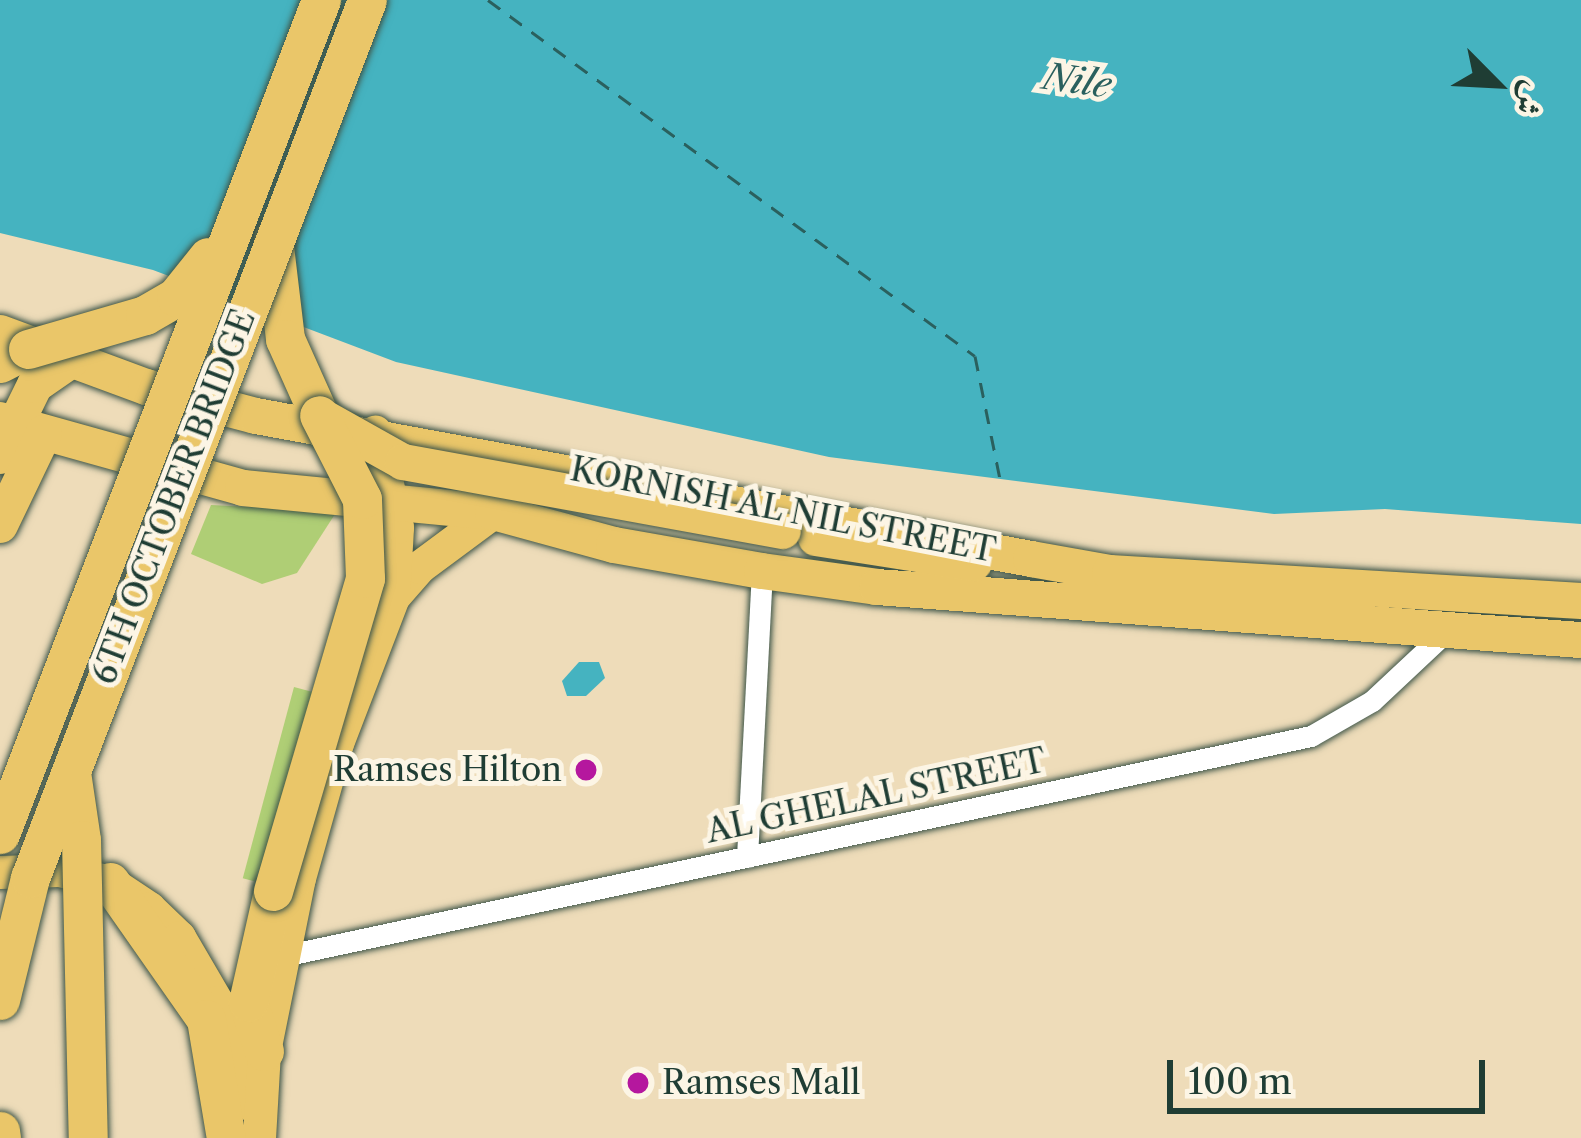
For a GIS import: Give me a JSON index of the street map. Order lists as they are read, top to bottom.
{
  "streets": {
    "highway": ["6TH OCTOBER BRIDGE", "KORNISH AL NIL STREET"],
    "street": ["AL GHELAL STREET"]
  },
  "crossings": [
    ["KORNISH AL NIL STREET", "AL GHELAL STREET"]
  ],
  "water": ["Nile"],
  "places": ["Ramses Hilton", "Ramses Mall"],
  "scale_bar": "100 m",
  "north": "bottom right"
}
